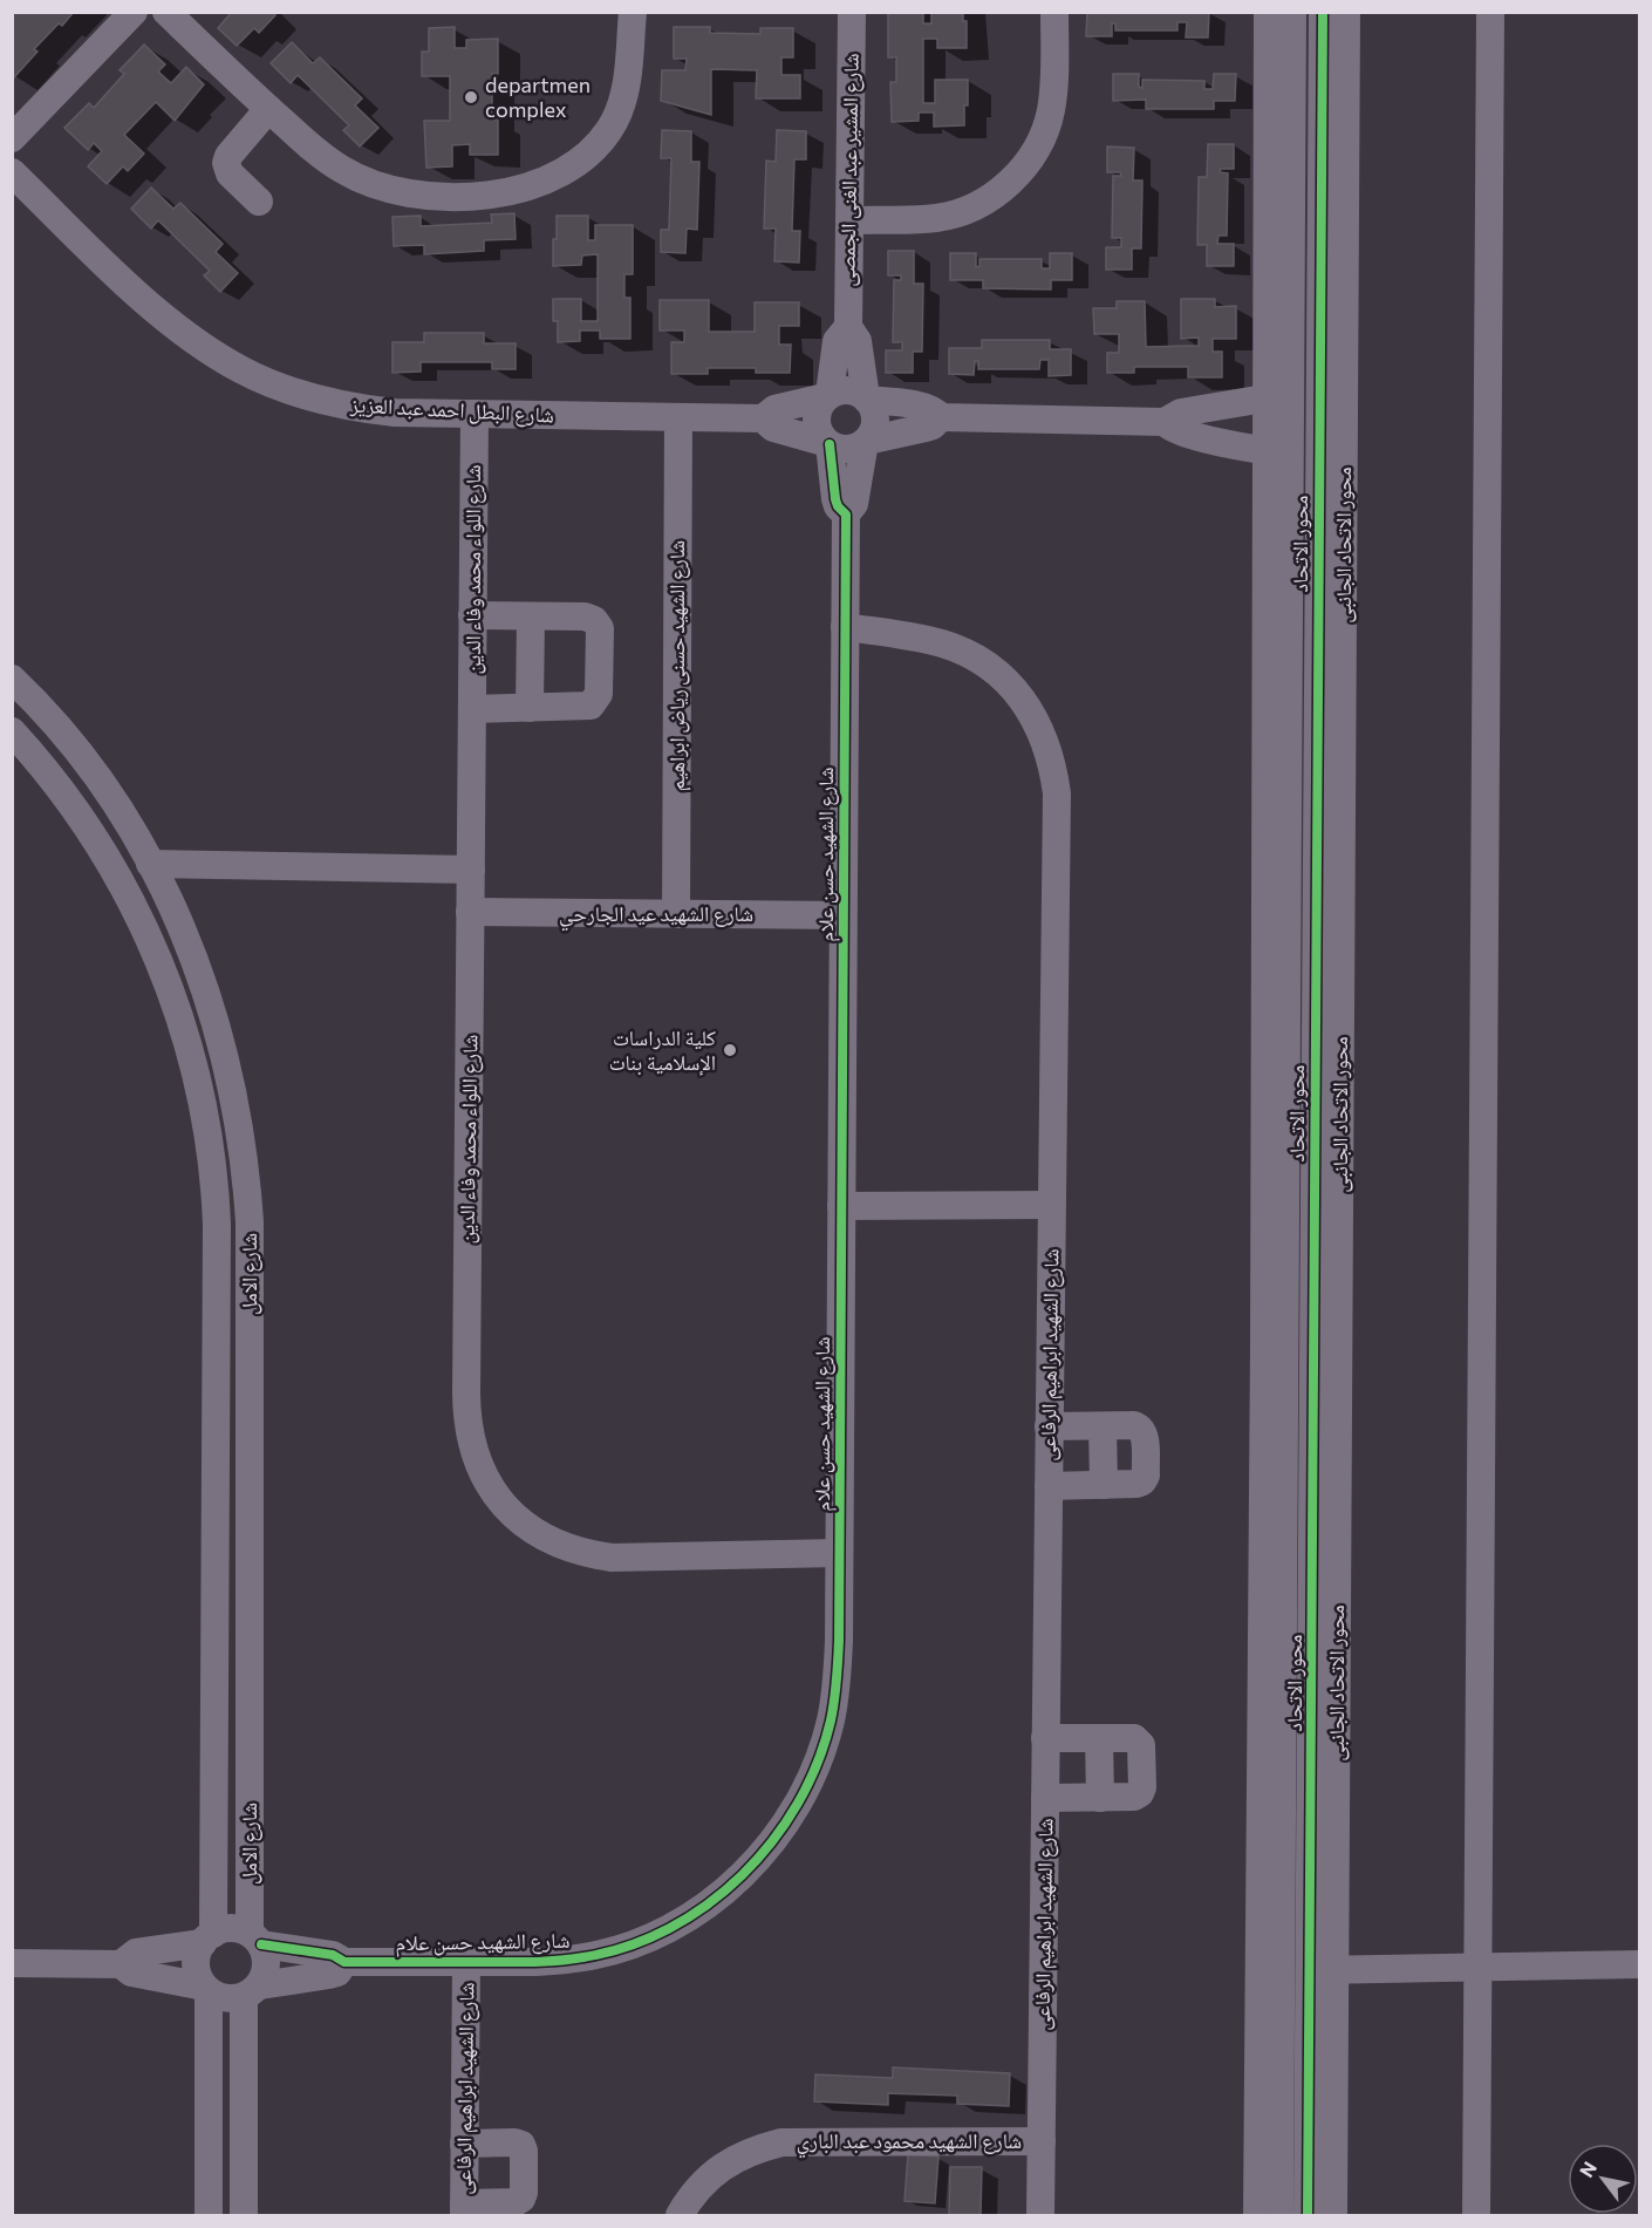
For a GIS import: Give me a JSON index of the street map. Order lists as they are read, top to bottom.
{
  "streets": {
    "street": [
      "شارع المشير عبد الغنى الجمصى",
      "شارع البطل احمد عبد العزيز",
      "محور الاتحاد",
      "محور الاتحاد الجانبى",
      "شارع اللواء محمد وفاء الدين",
      "شارع الشهيد حسنى رياض ابراهيم",
      "شارع الشهيد حسن علام",
      "شارع الشهيد عيد الجارحي",
      "شارع الامل",
      "شارع الشهيد ابراهيم الرفاعى",
      "شارع الشهيد محمود عبد الباري"
    ]
  },
  "crossings": [
    ["شارع المشير عبد الغنى الجمصى", "شارع البطل احمد عبد العزيز"],
    ["شارع المشير عبد الغنى الجمصى", "شارع الشهيد حسن علام"],
    ["شارع البطل احمد عبد العزيز", "شارع اللواء محمد وفاء الدين"],
    ["شارع البطل احمد عبد العزيز", "شارع الشهيد حسنى رياض ابراهيم"],
    ["شارع البطل احمد عبد العزيز", "شارع الشهيد حسن علام"],
    ["محور الاتحاد", "محور الاتحاد الجانبى"],
    ["شارع اللواء محمد وفاء الدين", "شارع الشهيد حسن علام"],
    ["شارع اللواء محمد وفاء الدين", "شارع الشهيد عيد الجارحي"],
    ["شارع الشهيد حسنى رياض ابراهيم", "شارع الشهيد عيد الجارحي"],
    ["شارع الشهيد حسن علام", "شارع الشهيد عيد الجارحي"],
    ["شارع الشهيد حسن علام", "شارع الامل"],
    ["شارع الشهيد حسن علام", "شارع الشهيد ابراهيم الرفاعى"],
    ["شارع الشهيد ابراهيم الرفاعى", "شارع الشهيد محمود عبد الباري"]
  ],
  "places": ["departmen complex", "كلية الدراسات الإسلامية بنات"],
  "north": "top left"
}
